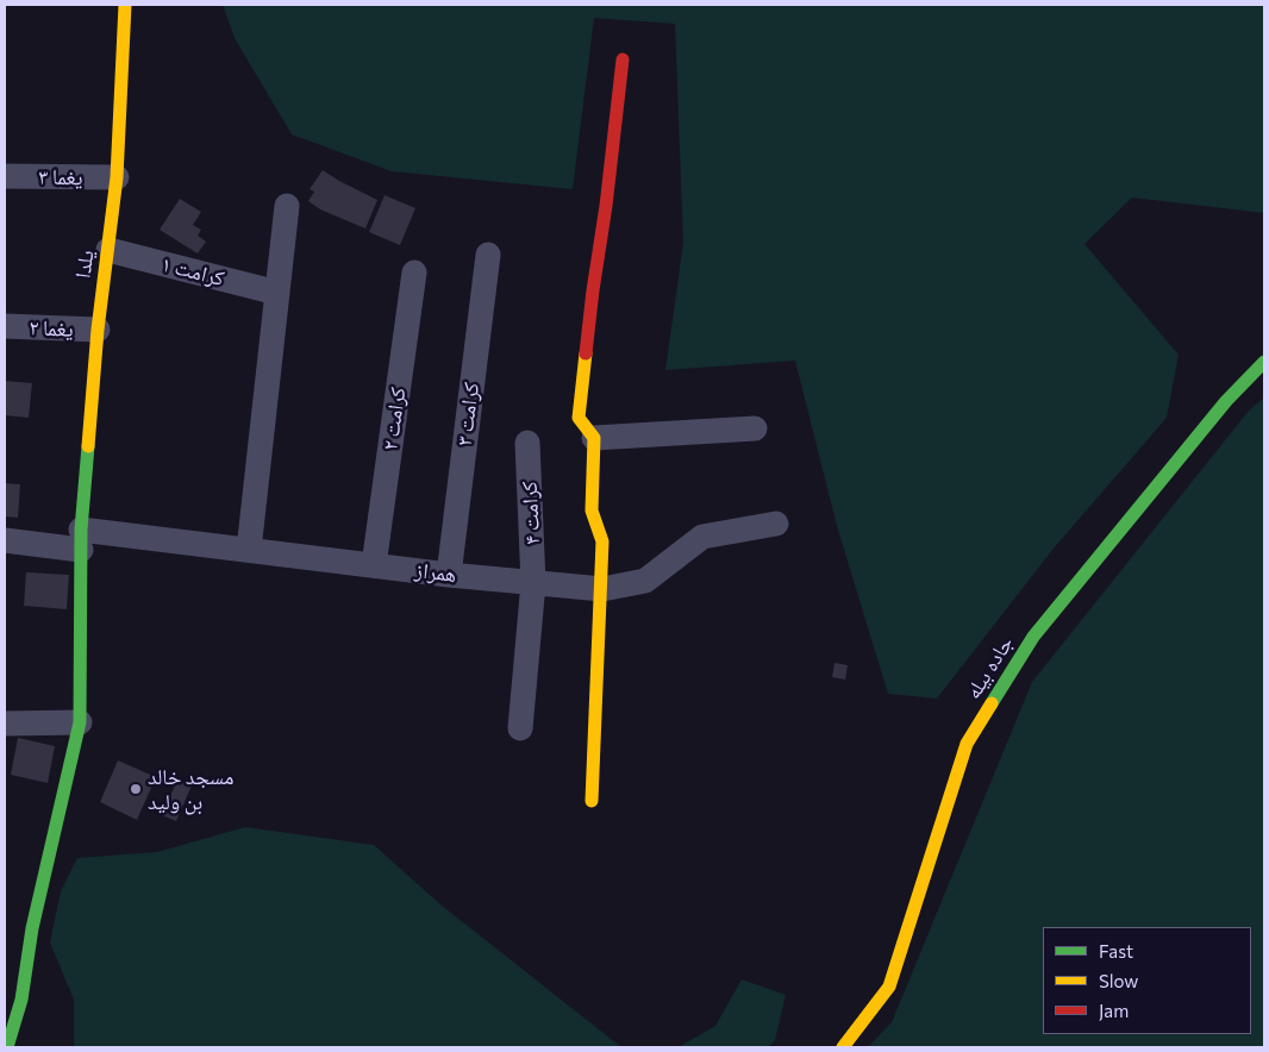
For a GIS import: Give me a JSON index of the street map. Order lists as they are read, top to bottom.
{
  "streets": {
    "street": [
      "یغما ۳",
      "یلدا",
      "کرامت ۱",
      "یغما ۲",
      "کرامت ۳",
      "کرامت ۲",
      "کرامت ۴",
      "همراز",
      "جاده بیله"
    ]
  },
  "crossings": [
    ["یغما ۳", "یلدا"],
    ["یلدا", "کرامت ۱"],
    ["یلدا", "یغما ۲"],
    ["یلدا", "همراز"],
    ["کرامت ۳", "همراز"],
    ["کرامت ۲", "همراز"],
    ["کرامت ۴", "همراز"]
  ],
  "places": ["مسجد خالد بن ولید"],
  "legend": ["Fast", "Slow", "Jam"]
}
